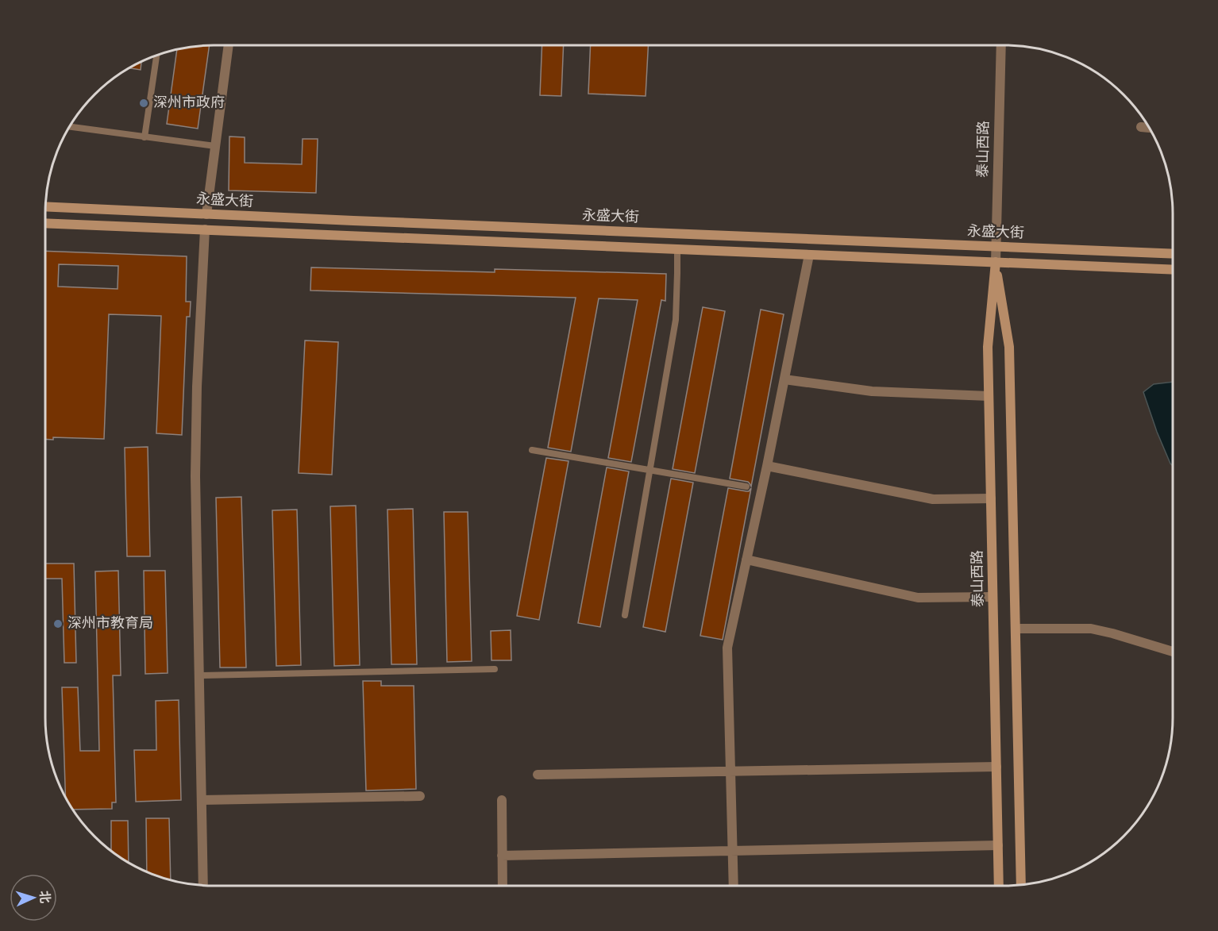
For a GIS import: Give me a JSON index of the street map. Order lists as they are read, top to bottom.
{
  "streets": {
    "main road": ["泰山西路", "永盛大街"]
  },
  "crossings": [
    ["泰山西路", "永盛大街"]
  ],
  "places": ["深州市政府", "深州市教育局"],
  "north": "right"
}
